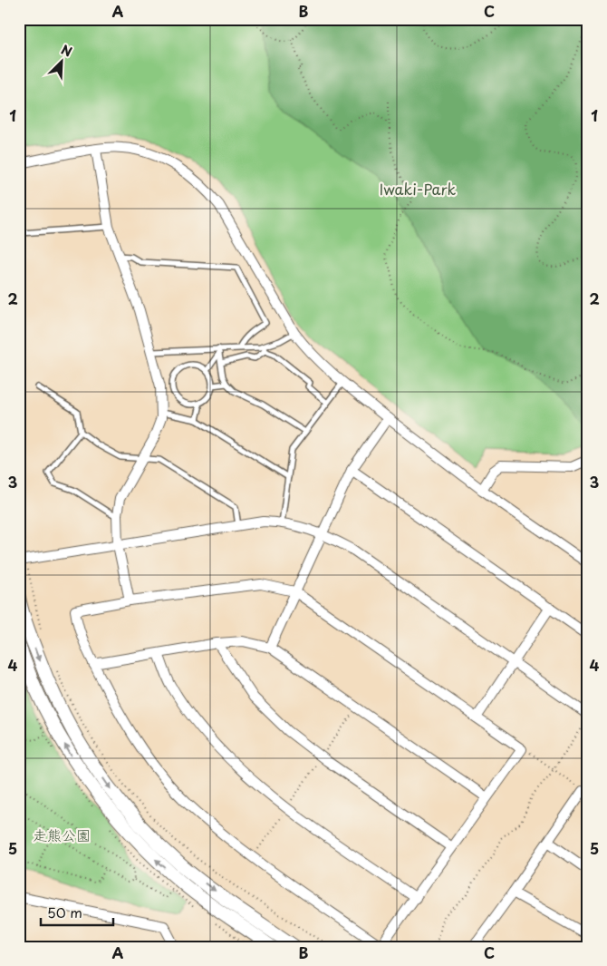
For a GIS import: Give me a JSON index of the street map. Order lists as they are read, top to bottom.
{
  "parks": ["Iwaki-Park", "走熊公園"],
  "scale_bar": "50 m",
  "north": "top right",
  "grid": {
    "columns": ["A", "B", "C"],
    "rows": [
      "1",
      "2",
      "3",
      "4",
      "5"
    ]
  }
}
